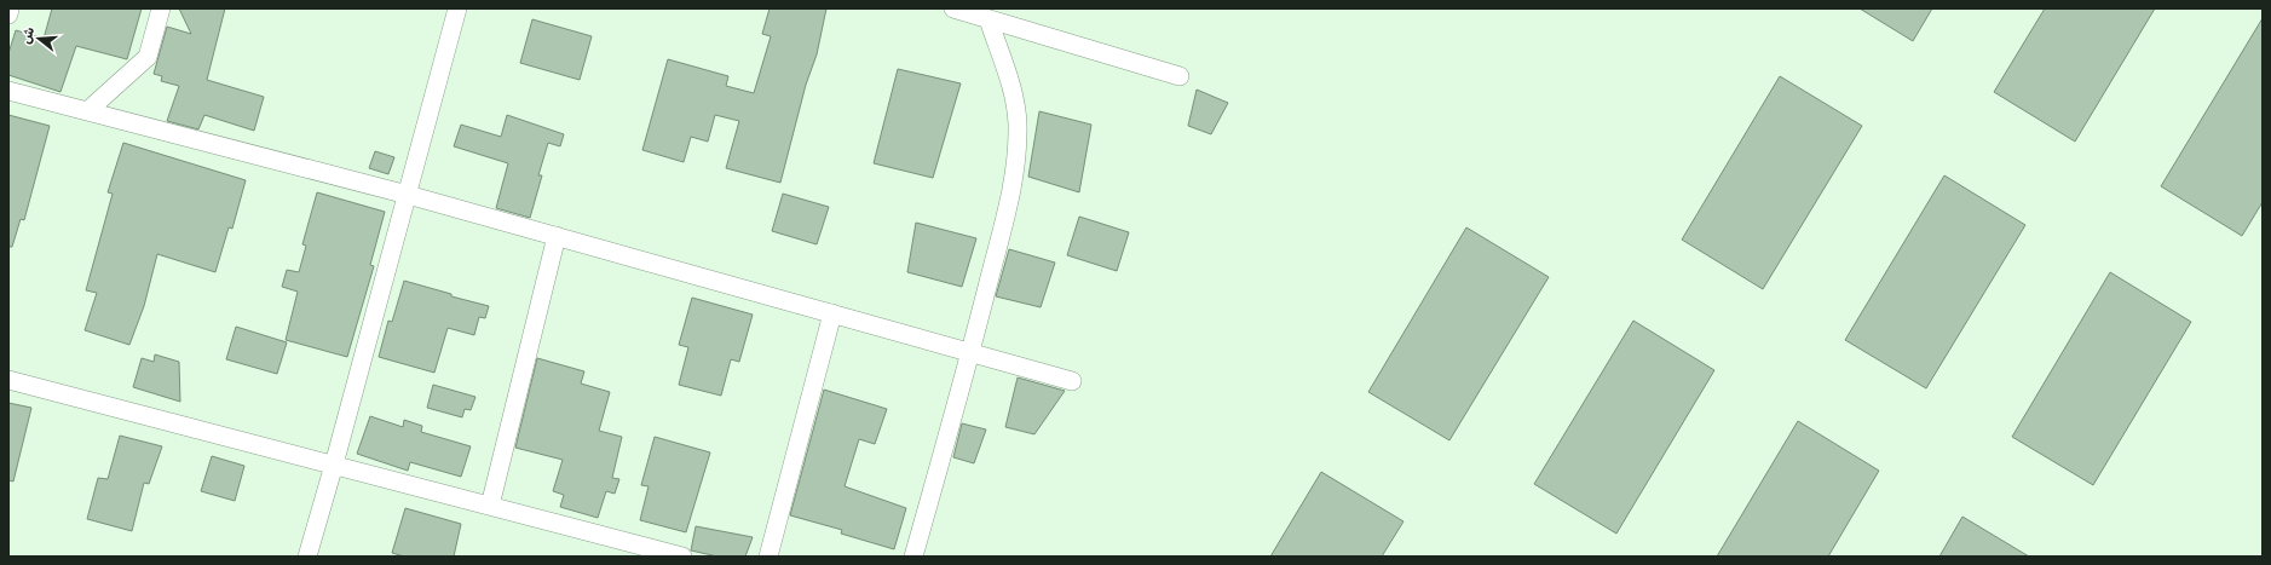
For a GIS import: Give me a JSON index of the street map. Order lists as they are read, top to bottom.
{
  "north": "left"
}
